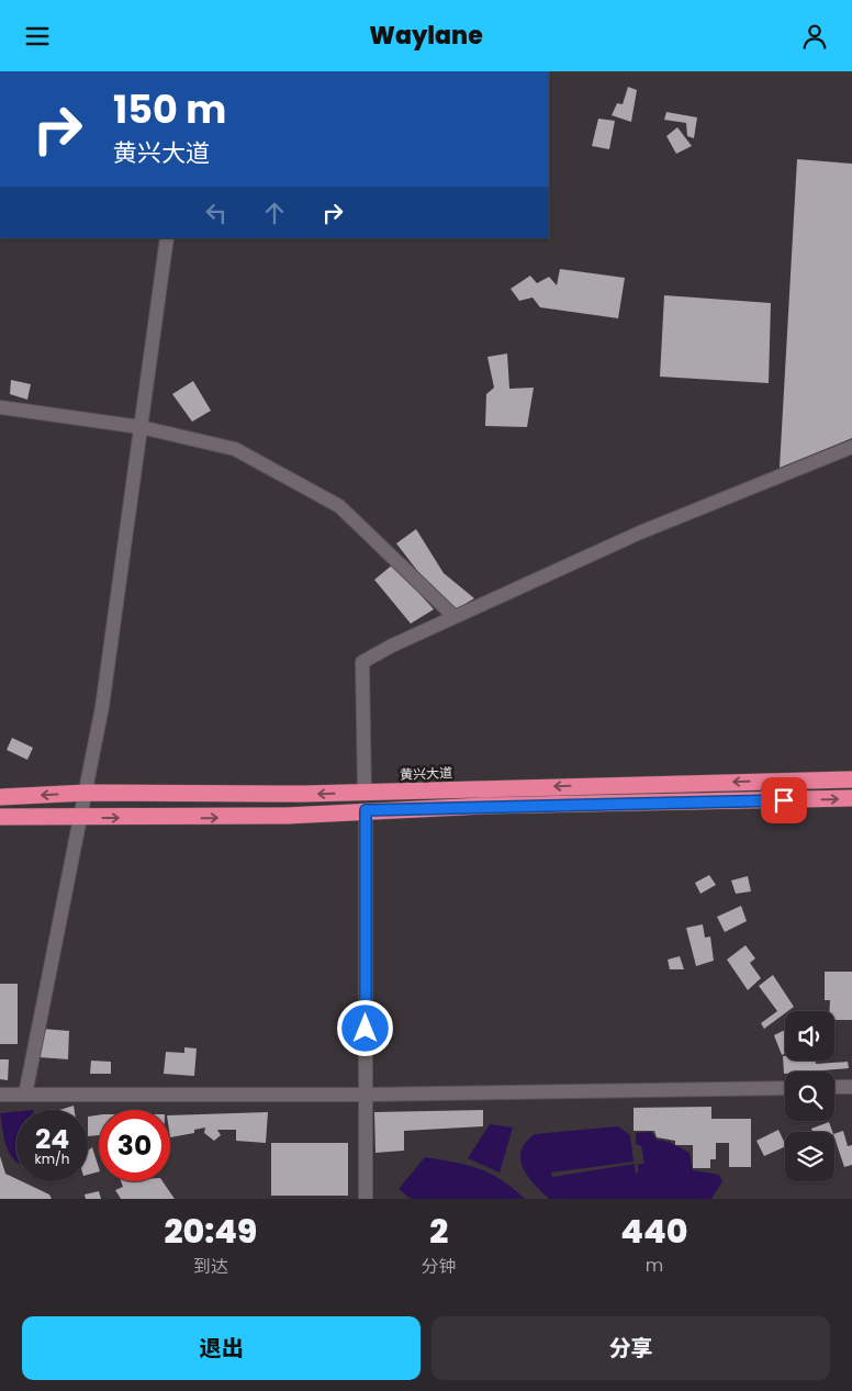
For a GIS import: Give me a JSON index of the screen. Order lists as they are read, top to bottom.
{
  "streets": {
    "highway": ["黄兴大道"]
  },
  "page": {
    "header": "Waylane",
    "turn": ["150 m", "黄兴大道"],
    "speed": "24 km/h",
    "limit": "30",
    "eta": [
      "20:49",
      "到达",
      "2",
      "分钟",
      "440",
      "m"
    ],
    "buttons": ["退出", "分享"]
  }
}
